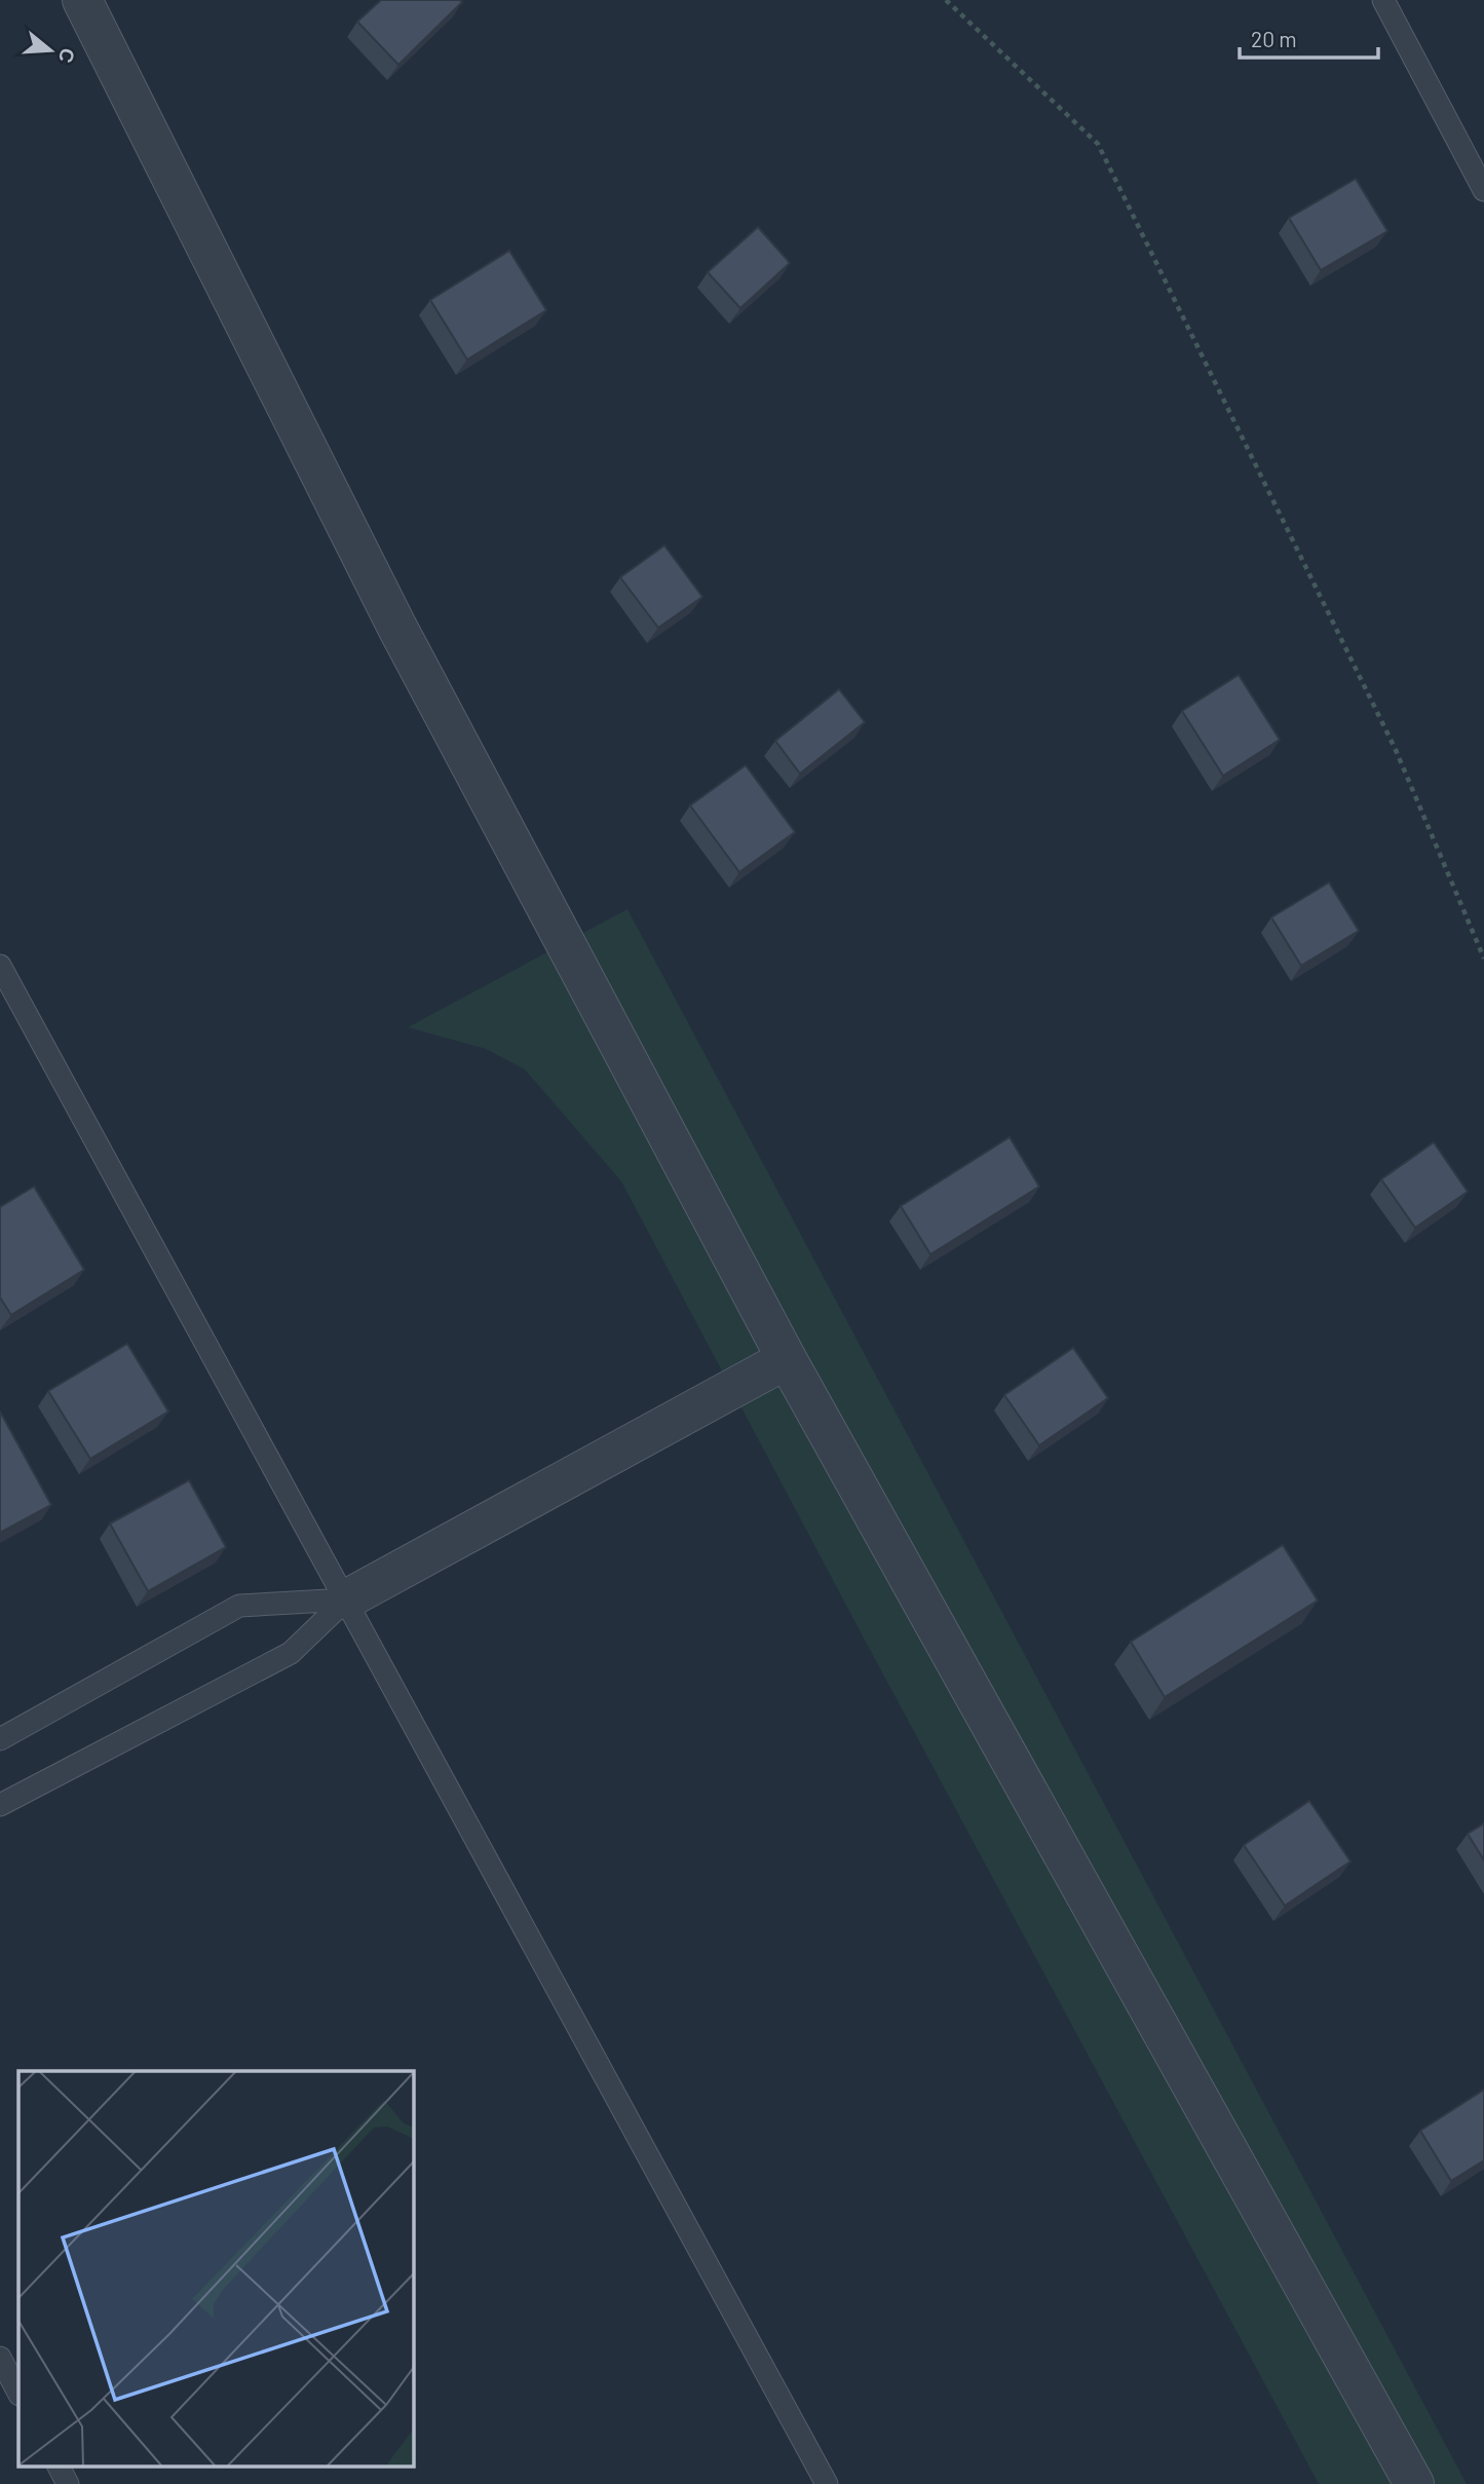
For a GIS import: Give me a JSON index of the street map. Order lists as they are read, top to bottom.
{
  "scale_bar": "20 m",
  "north": "right"
}
